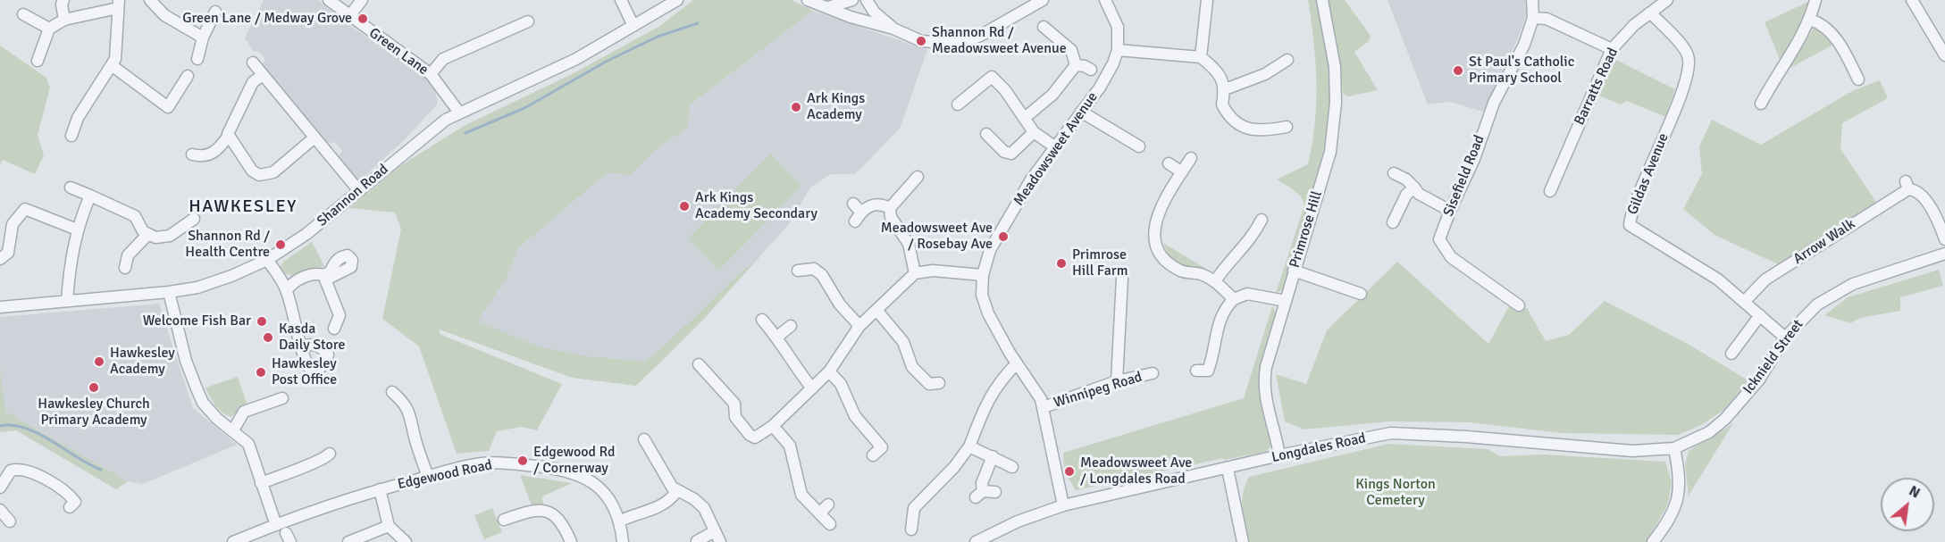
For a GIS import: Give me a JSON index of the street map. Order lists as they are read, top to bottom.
{
  "streets": {
    "street": [
      "Green Lane",
      "Barratts Road",
      "Meadowsweet Avenue",
      "Gildas Avenue",
      "Sisefield Road",
      "Shannon Road",
      "Primrose Hill",
      "Arrow Walk",
      "Icknield Street",
      "Winnipeg Road",
      "Longdales Road",
      "Edgewood Road"
    ]
  },
  "crossings": [
    ["Green Lane", "Shannon Road"],
    ["Barratts Road", "Gildas Avenue"],
    ["Meadowsweet Avenue", "Winnipeg Road"],
    ["Meadowsweet Avenue", "Longdales Road"],
    ["Gildas Avenue", "Arrow Walk"],
    ["Gildas Avenue", "Icknield Street"],
    ["Primrose Hill", "Longdales Road"],
    ["Icknield Street", "Longdales Road"]
  ],
  "districts": ["HAWKESLEY"],
  "parks": ["Kings Norton Cemetery"],
  "places": [
    "Green Lane / Medway Grove",
    "Shannon Rd / Meadowsweet Avenue",
    "St Paul's Catholic Primary School",
    "Ark Kings Academy",
    "Ark Kings Academy Secondary",
    "Meadowsweet Ave / Rosebay Ave",
    "Shannon Rd / Health Centre",
    "Primrose Hill Farm",
    "Welcome Fish Bar",
    "Kasda Daily Store",
    "Hawkesley Academy",
    "Hawkesley Post Office",
    "Hawkesley Church Primary Academy",
    "Edgewood Rd / Cornerway",
    "Meadowsweet Ave / Longdales Road"
  ],
  "north": "top right"
}
